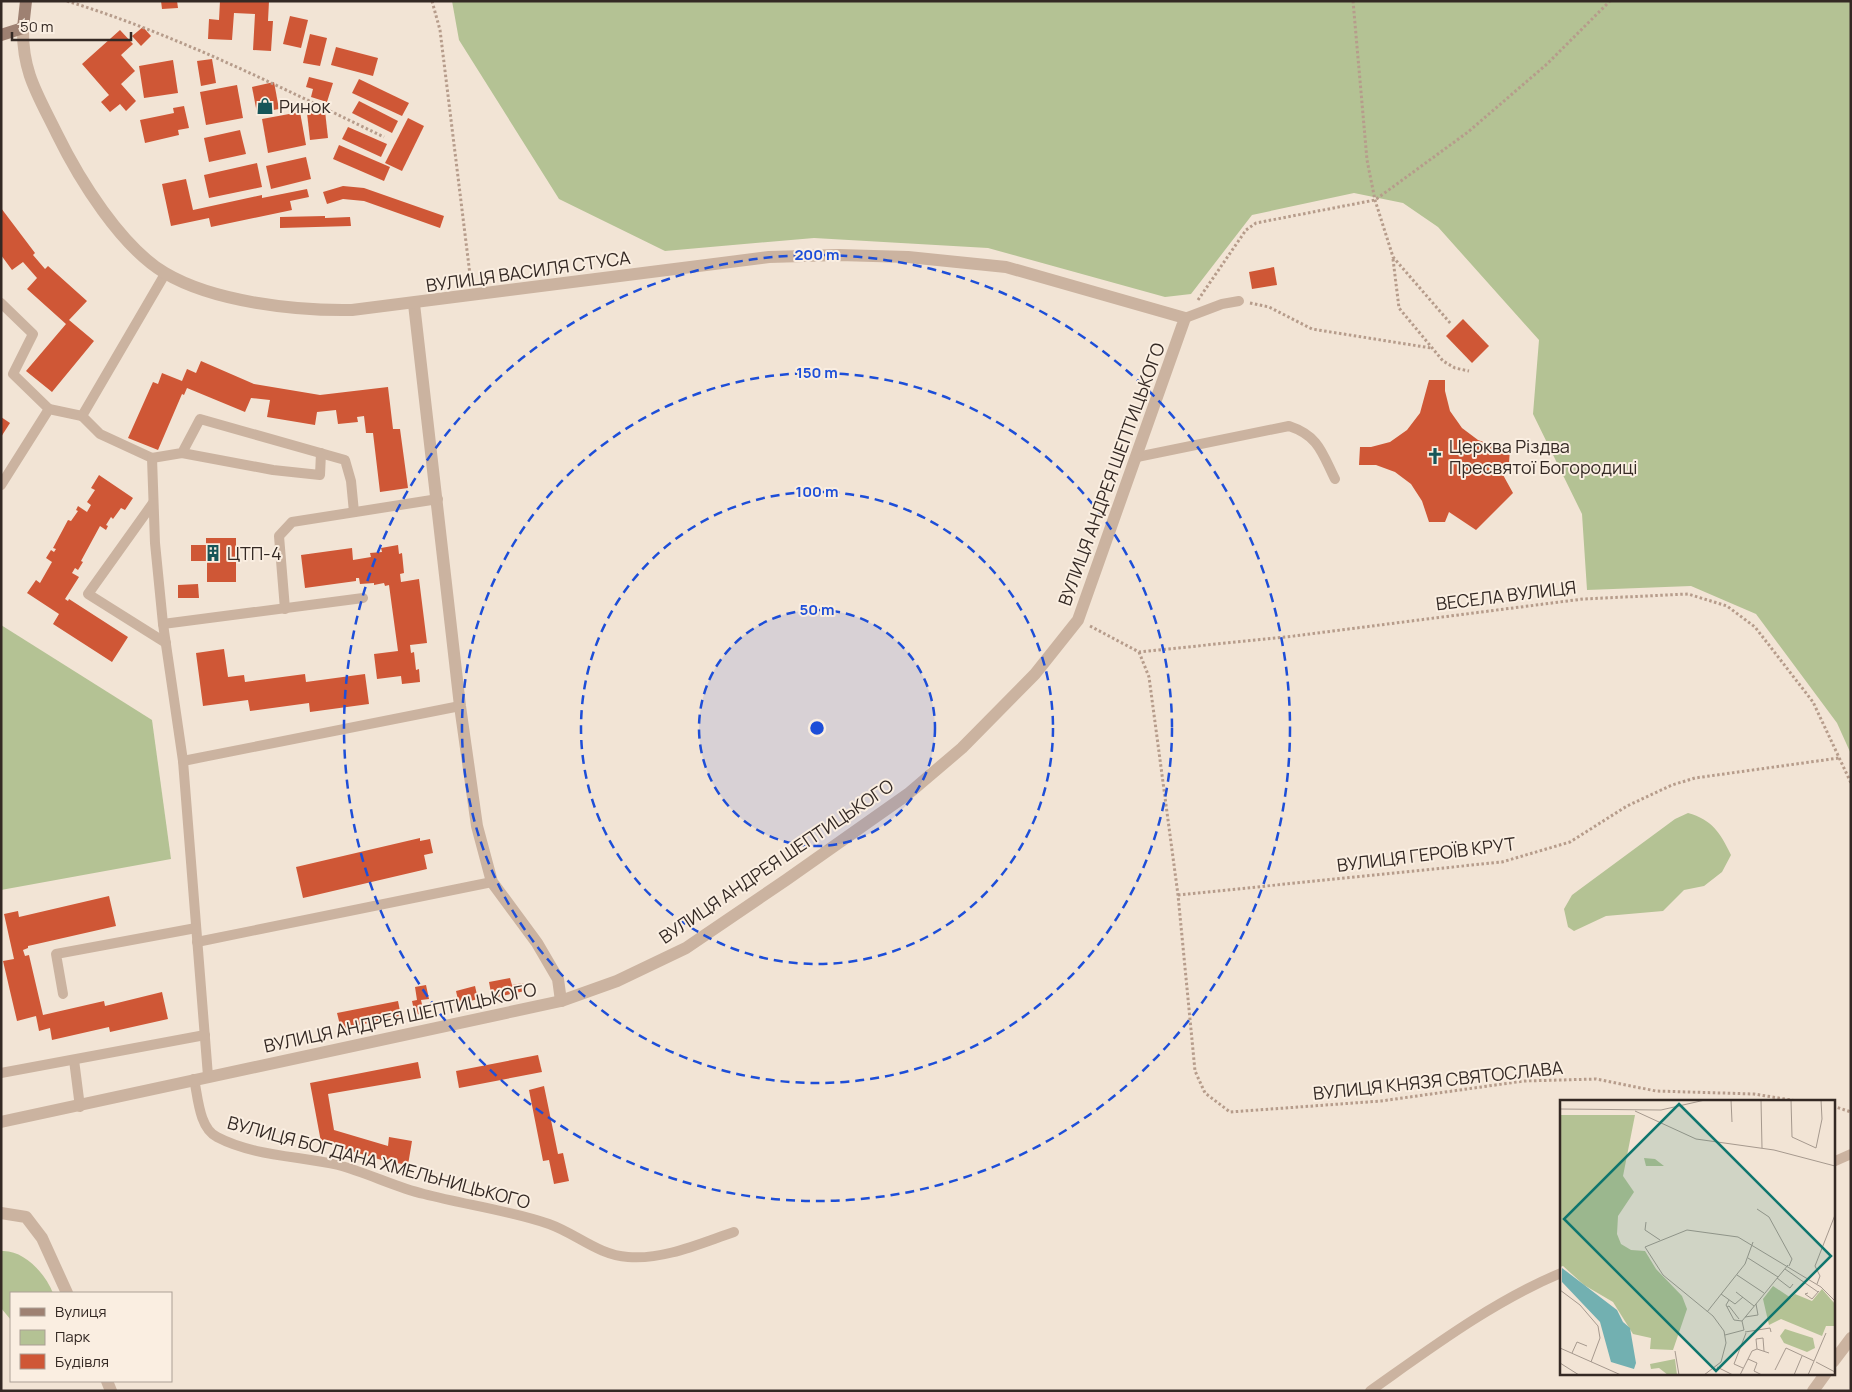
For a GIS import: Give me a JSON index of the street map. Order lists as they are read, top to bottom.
{
  "streets": {
    "street": ["ВУЛИЦЯ ВАСИЛЯ СТУСА", "ВУЛИЦЯ АНДРЕЯ ШЕПТИЦЬКОГО"],
    "lane": ["ВУЛИЦЯ БОГДАНА ХМЕЛЬНИЦЬКОГО"],
    "path": ["ВЕСЕЛА ВУЛИЦЯ", "ВУЛИЦЯ ГЕРОЇВ КРУТ", "ВУЛИЦЯ КНЯЗЯ СВЯТОСЛАВА"]
  },
  "crossings": [
    ["ВУЛИЦЯ ВАСИЛЯ СТУСА", "ВУЛИЦЯ АНДРЕЯ ШЕПТИЦЬКОГО"],
    ["ВУЛИЦЯ АНДРЕЯ ШЕПТИЦЬКОГО", "ВУЛИЦЯ БОГДАНА ХМЕЛЬНИЦЬКОГО"],
    ["ВЕСЕЛА ВУЛИЦЯ", "ВУЛИЦЯ ГЕРОЇВ КРУТ"],
    ["ВУЛИЦЯ ГЕРОЇВ КРУТ", "ВУЛИЦЯ КНЯЗЯ СВЯТОСЛАВА"]
  ],
  "places": {
    "shop": ["Ринок"],
    "church": ["Церква Різдва Пресвятої Богородиці"],
    "building": ["ЦТП-4"]
  },
  "legend": ["Вулиця", "Парк", "Будівля"],
  "scale_bar": "50 m",
  "rings": [
    "200 m",
    "150 m",
    "100 m",
    "50 m"
  ]
}
